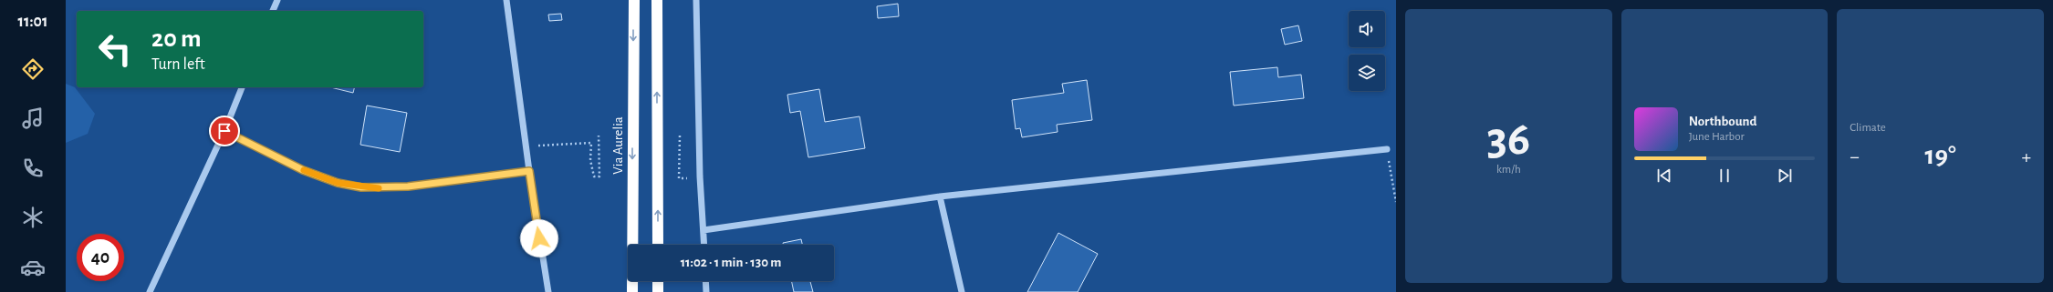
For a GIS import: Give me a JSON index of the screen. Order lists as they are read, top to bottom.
{
  "streets": {
    "highway": ["Via Aurelia"]
  },
  "page": {
    "tabs": "11:01",
    "tile": [
      ["36", "km/h"],
      "Climate"
    ],
    "turn": ["20 m", "Turn left"],
    "song": ["Northbound", "June Harbor"],
    "heat": ["−", "19°", "+"],
    "limit": "40",
    "trip": "11:02 · 1 min · 130 m"
  }
}
